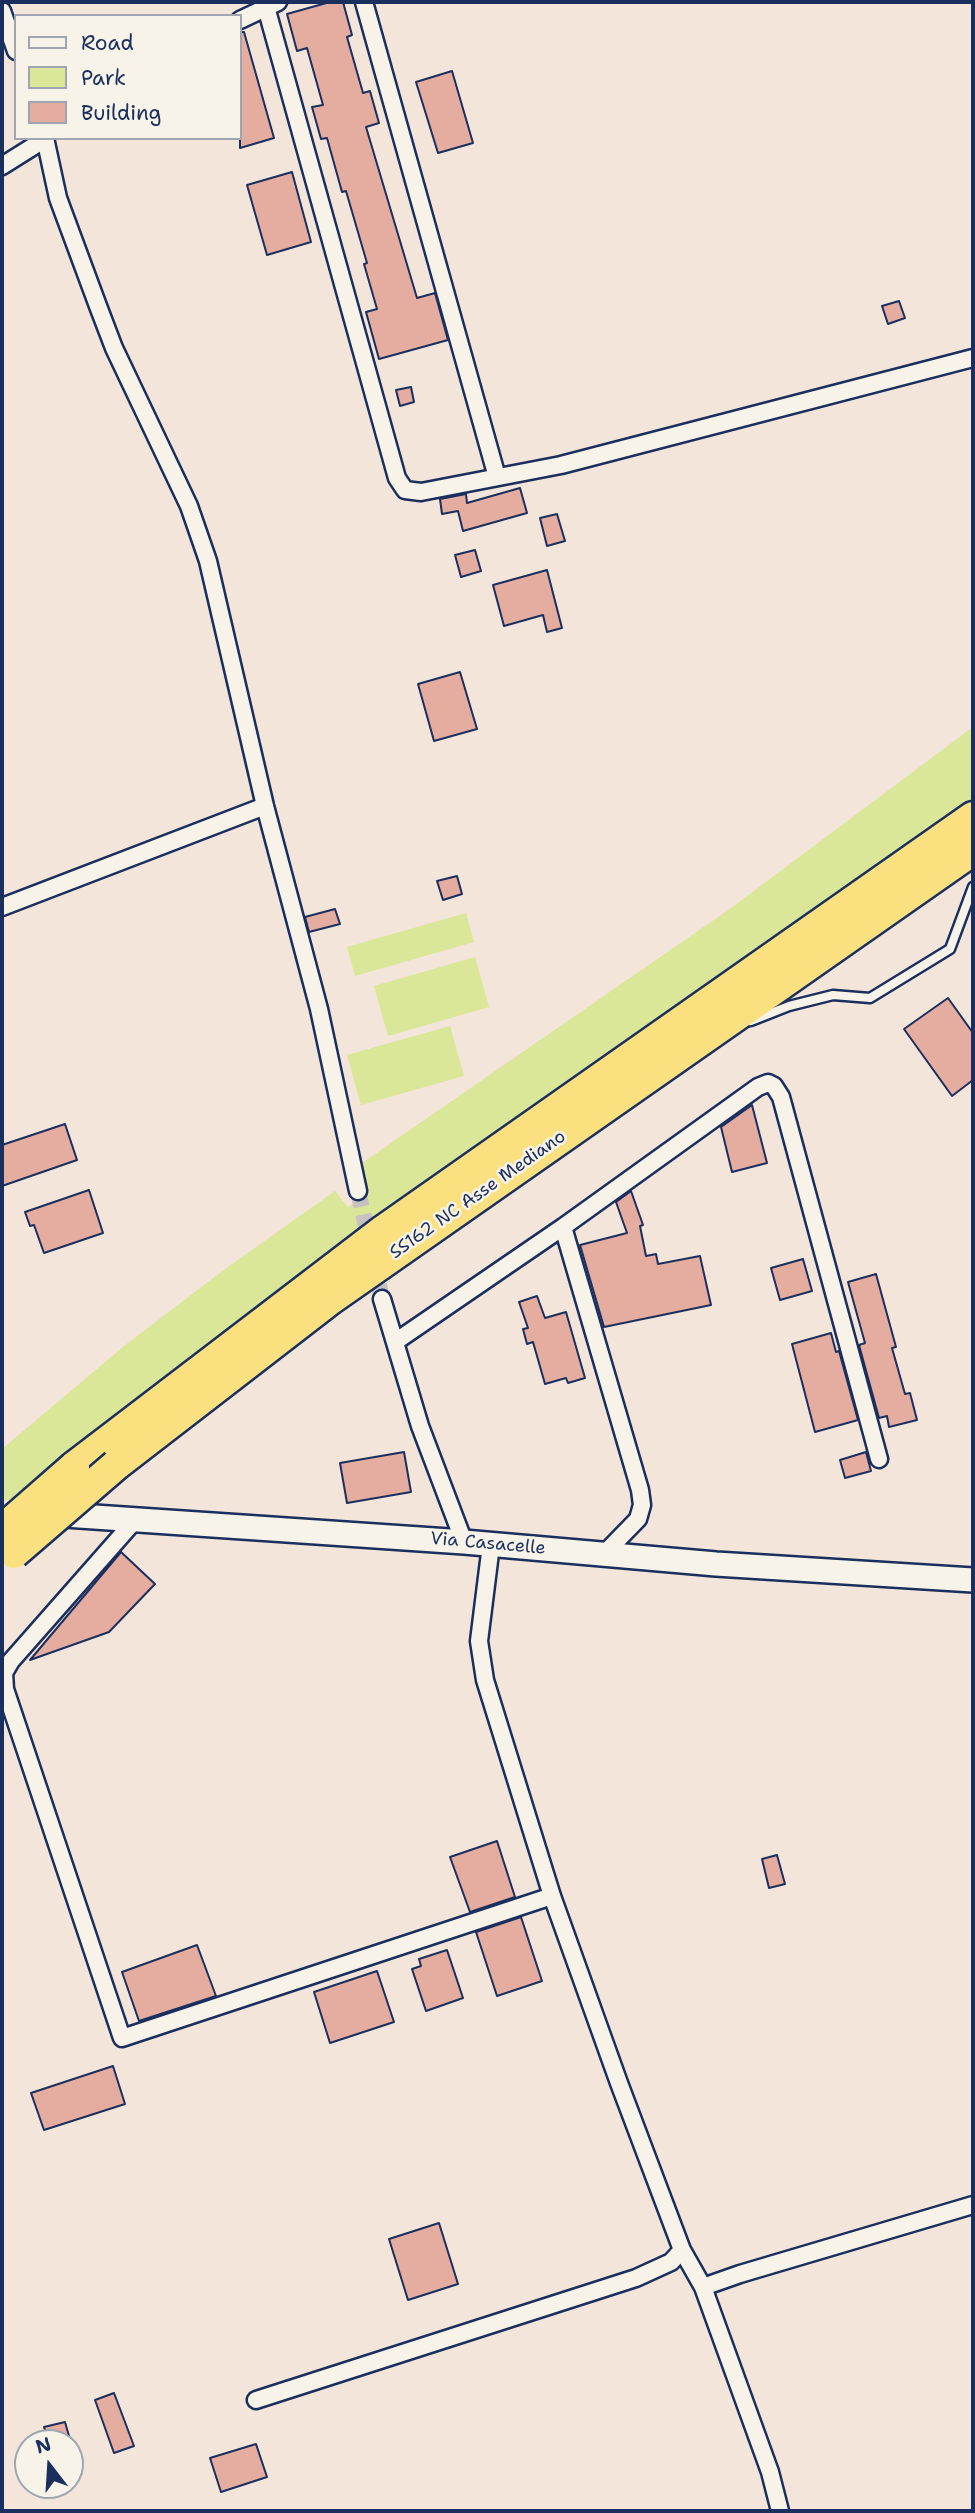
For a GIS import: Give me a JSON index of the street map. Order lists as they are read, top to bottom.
{
  "streets": {
    "highway": ["SS162 NC Asse Mediano"],
    "street": ["Via Casacelle"]
  },
  "legend": ["Road", "Park", "Building"],
  "north": "top"
}
